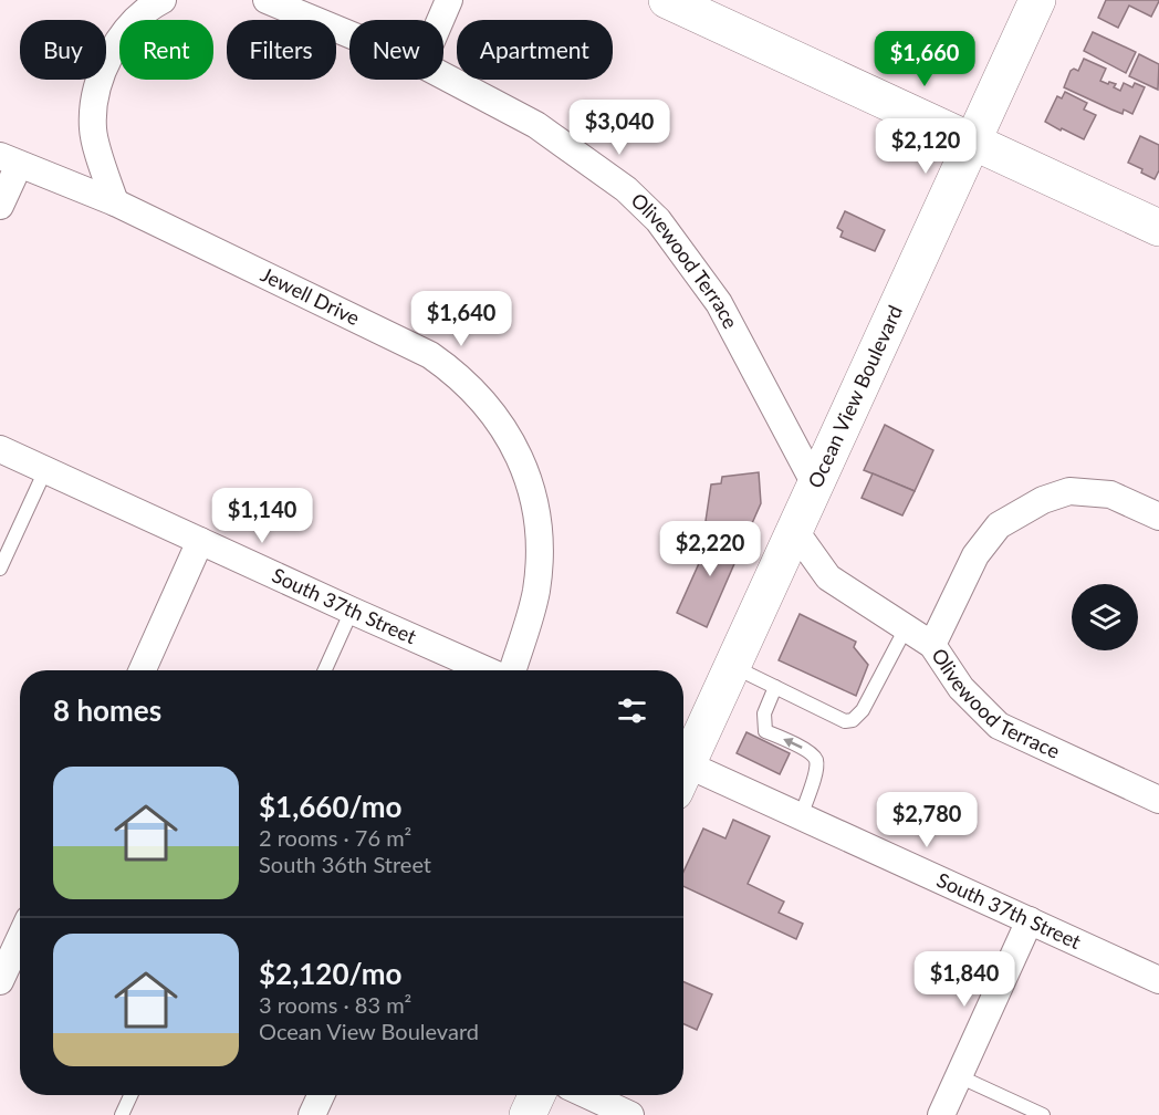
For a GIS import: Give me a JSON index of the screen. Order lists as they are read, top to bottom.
{
  "streets": {
    "main road": ["Ocean View Boulevard"],
    "street": ["Olivewood Terrace", "Jewell Drive", "South 37th Street"]
  },
  "crossings": [
    ["Olivewood Terrace", "Ocean View Boulevard"]
  ],
  "page": {
    "chip": [
      "Buy",
      "Rent",
      "Filters",
      "New",
      "Apartment"
    ],
    "price": [
      "$1,660",
      "$3,040",
      "$2,120",
      "$1,640",
      "$1,140",
      "$2,220",
      "$2,780",
      "$1,840"
    ],
    "heading": "8 homes",
    "list": [
      {
        "name": "$1,660/mo",
        "note": "2 rooms · 76 m² · South 36th Street"
      },
      {
        "name": "$2,120/mo",
        "note": "3 rooms · 83 m² · Ocean View Boulevard"
      }
    ]
  }
}
